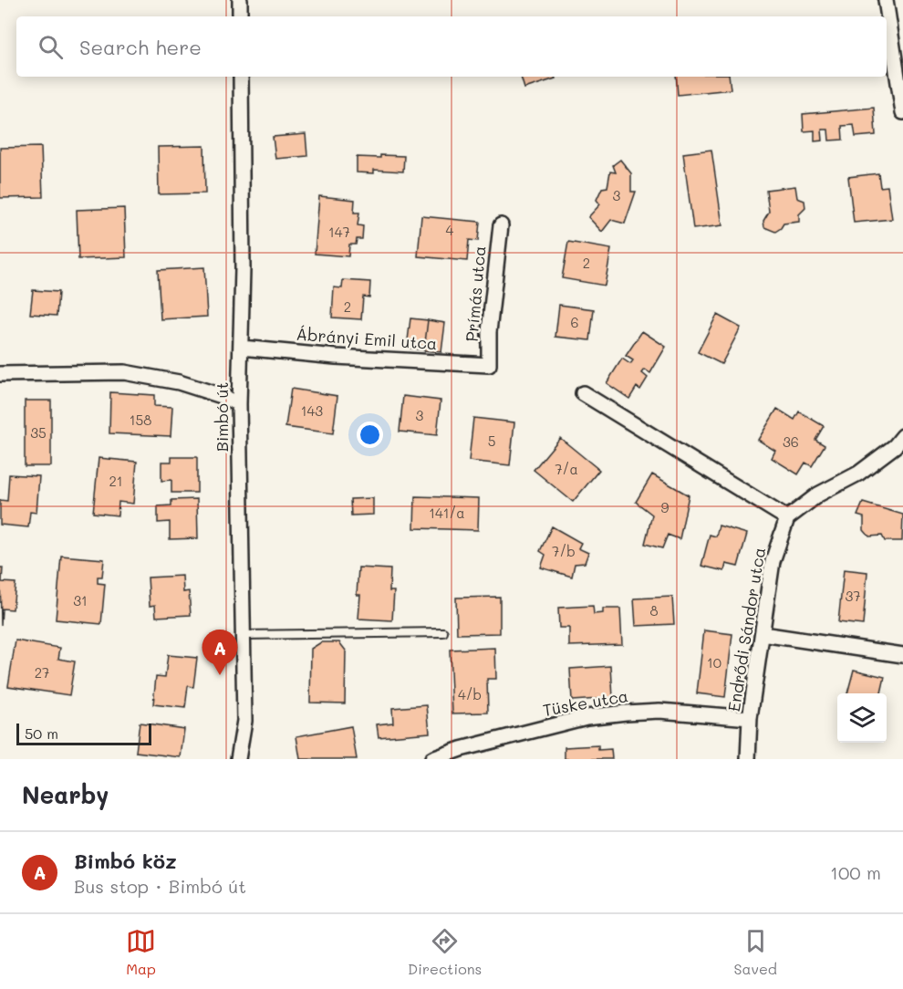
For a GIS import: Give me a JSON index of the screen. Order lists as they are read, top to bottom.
{
  "streets": {
    "street": [
      "Prímás utca",
      "Ábrányi Emil utca",
      "Bimbó út",
      "Endrődi Sándor utca",
      "Tüske utca"
    ]
  },
  "crossings": [
    ["Prímás utca", "Ábrányi Emil utca"],
    ["Ábrányi Emil utca", "Bimbó út"],
    ["Endrődi Sándor utca", "Tüske utca"]
  ],
  "house_numbers": [
    "3",
    "4",
    "147",
    "2",
    "2",
    "6",
    "143",
    "3",
    "158",
    "35",
    "5",
    "36",
    "7/a",
    "21",
    "9",
    "141/a",
    "7/b",
    "37",
    "31",
    "8",
    "10",
    "27",
    "4/b"
  ],
  "scale_bar": "50 m",
  "page": {
    "search": "Search here",
    "pins": "A",
    "scale": "50 m",
    "heading": "Nearby",
    "list": [
      {
        "mark": "A",
        "name": "Bimbó köz",
        "note": "Bus stop · Bimbó út",
        "value": "100 m"
      }
    ],
    "nav": ["Map", "Directions", "Saved"]
  }
}
